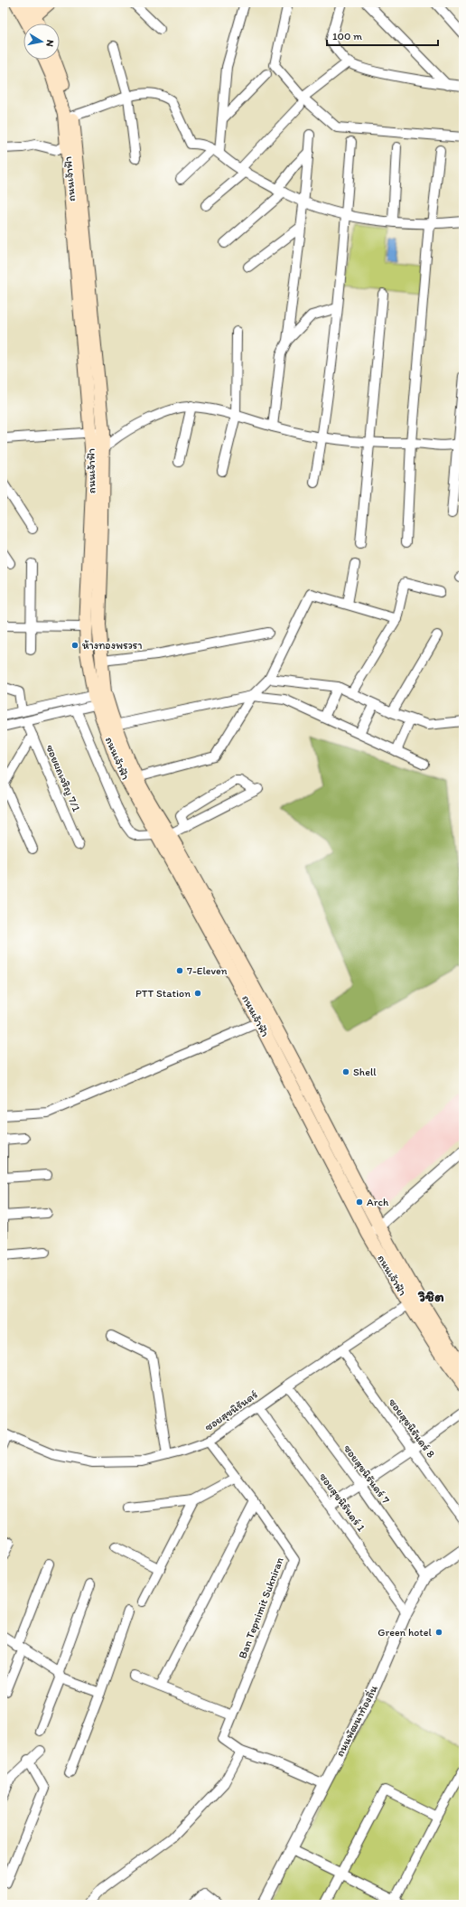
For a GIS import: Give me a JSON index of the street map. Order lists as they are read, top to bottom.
{
  "streets": {
    "main road": ["ถนนเจ้าฟ้า"],
    "street": [
      "ซอยผถเจริญ 7/1",
      "ซอยสุขนิรันดร์",
      "ซอยสุขนิรันดร์ 8",
      "ซอยสุขนิรันดร์ 7",
      "ซอยสุขนิรันดร์ 1",
      "Ban Tepnimit Sukniran",
      "ถนนพัฒนาท้องถิ่น"
    ]
  },
  "crossings": [
    ["ถนนเจ้าฟ้า", "ซอยสุขนิรันดร์"],
    ["ซอยสุขนิรันดร์", "ซอยสุขนิรันดร์ 8"],
    ["ซอยสุขนิรันดร์", "ซอยสุขนิรันดร์ 7"],
    ["ซอยสุขนิรันดร์", "ซอยสุขนิรันดร์ 1"],
    ["ซอยสุขนิรันดร์", "Ban Tepnimit Sukniran"],
    ["ซอยสุขนิรันดร์ 7", "ถนนพัฒนาท้องถิ่น"],
    ["ซอยสุขนิรันดร์ 1", "ถนนพัฒนาท้องถิ่น"]
  ],
  "districts": ["วิชิต"],
  "places": [
    "ห้างทองพรวรา",
    "7-Eleven",
    "PTT Station",
    "Shell",
    "Arch",
    "Green hotel"
  ],
  "scale_bar": "100 m",
  "north": "right"
}
